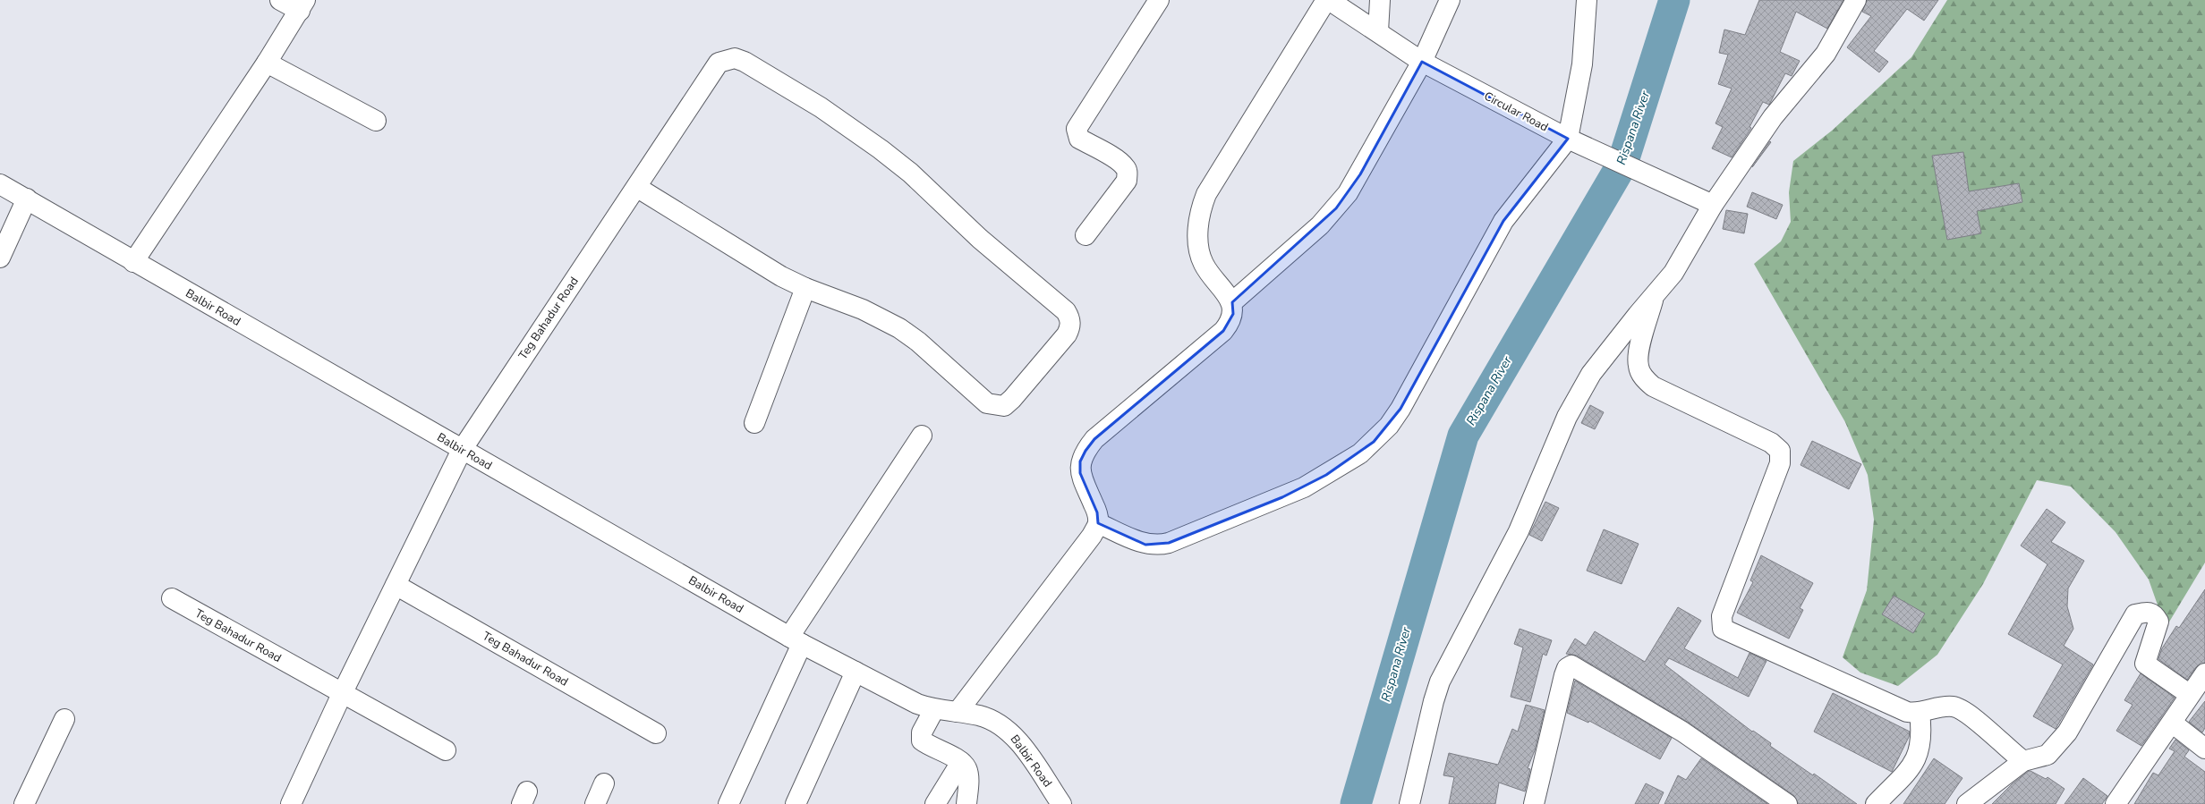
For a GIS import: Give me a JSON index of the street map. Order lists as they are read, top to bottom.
{
  "streets": {
    "street": ["Circular Road", "Balbir Road", "Teg Bahadur Road"]
  },
  "crossings": [
    ["Balbir Road", "Teg Bahadur Road"]
  ],
  "water": ["Rispana River"]
}
